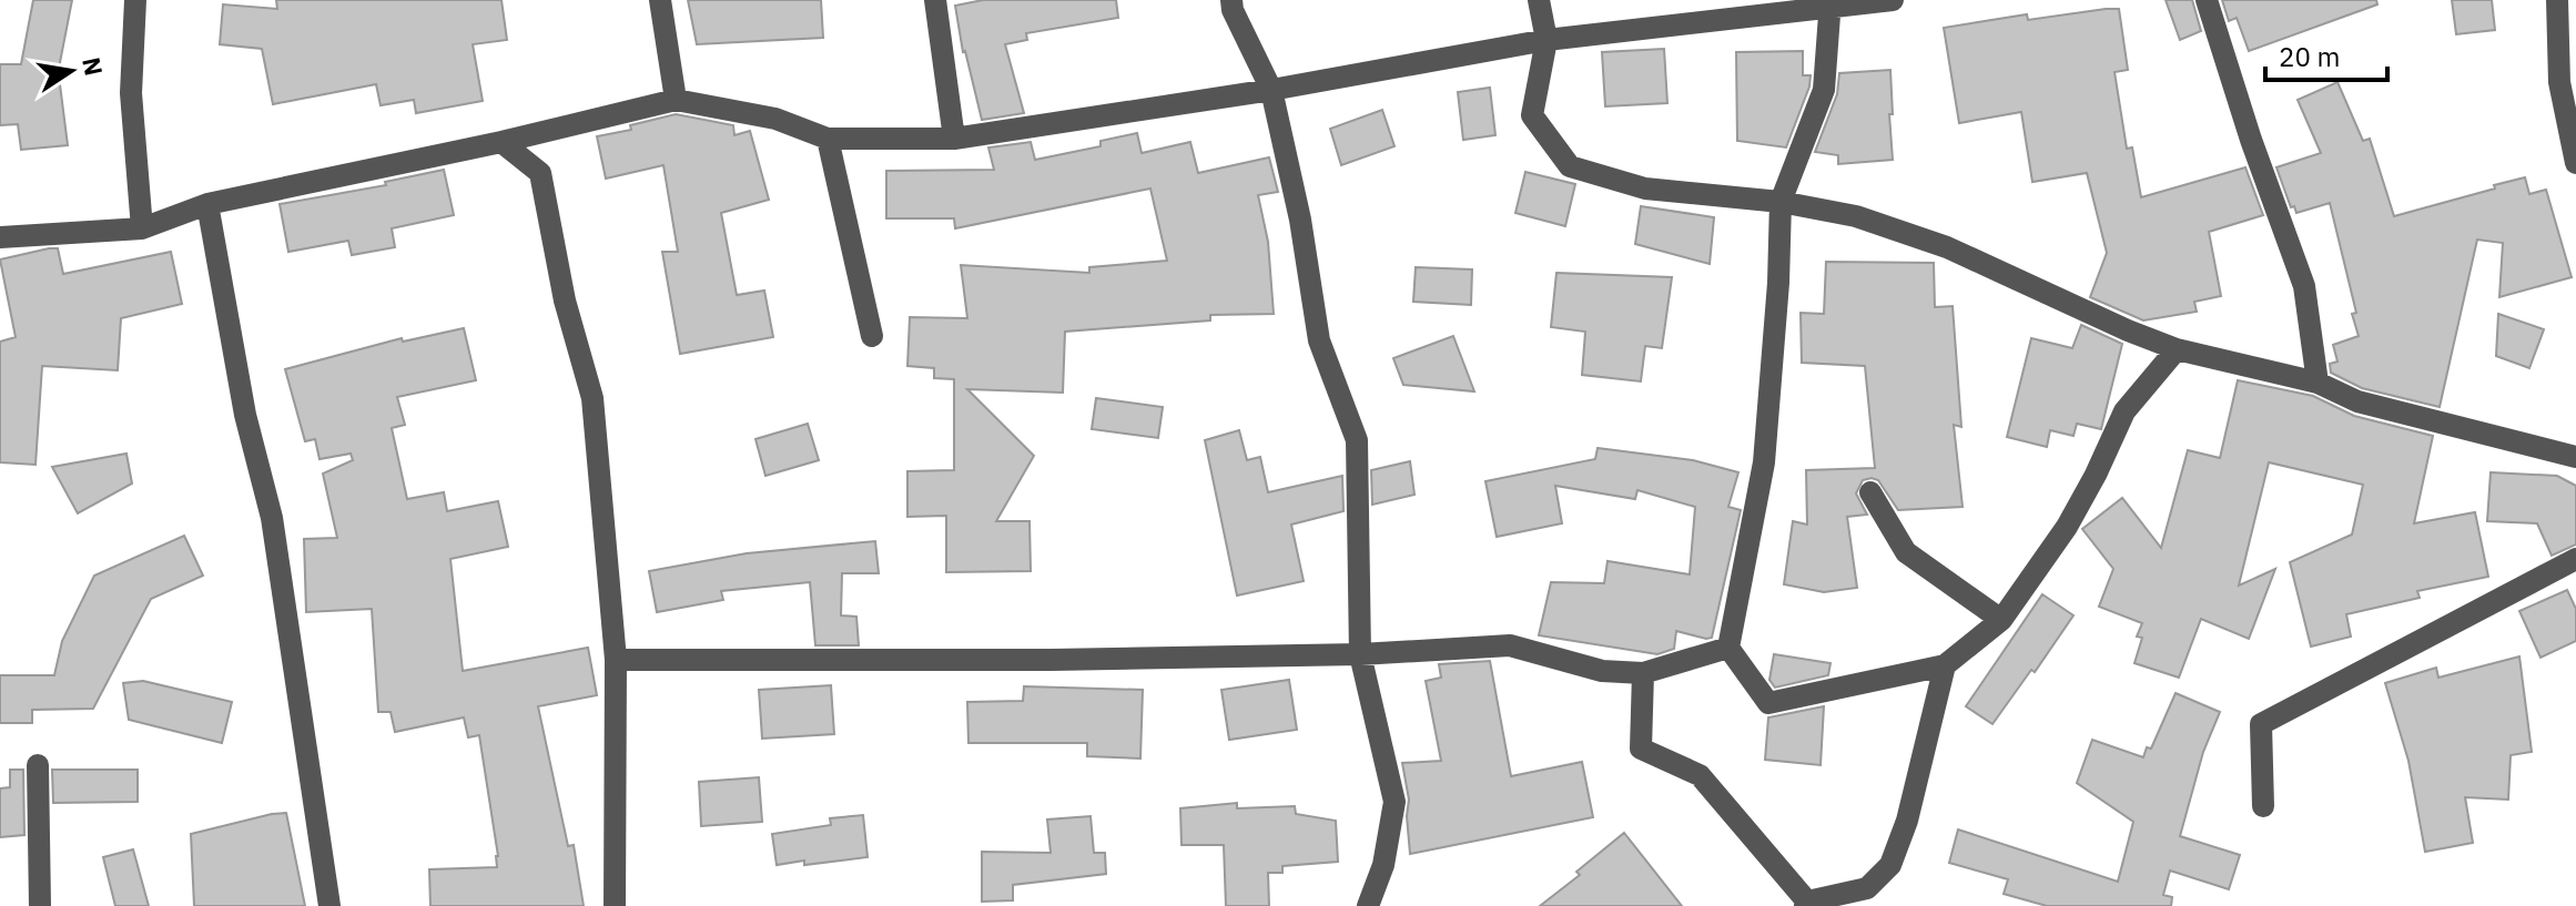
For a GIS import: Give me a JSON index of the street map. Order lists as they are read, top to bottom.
{
  "scale_bar": "20 m",
  "north": "right"
}
